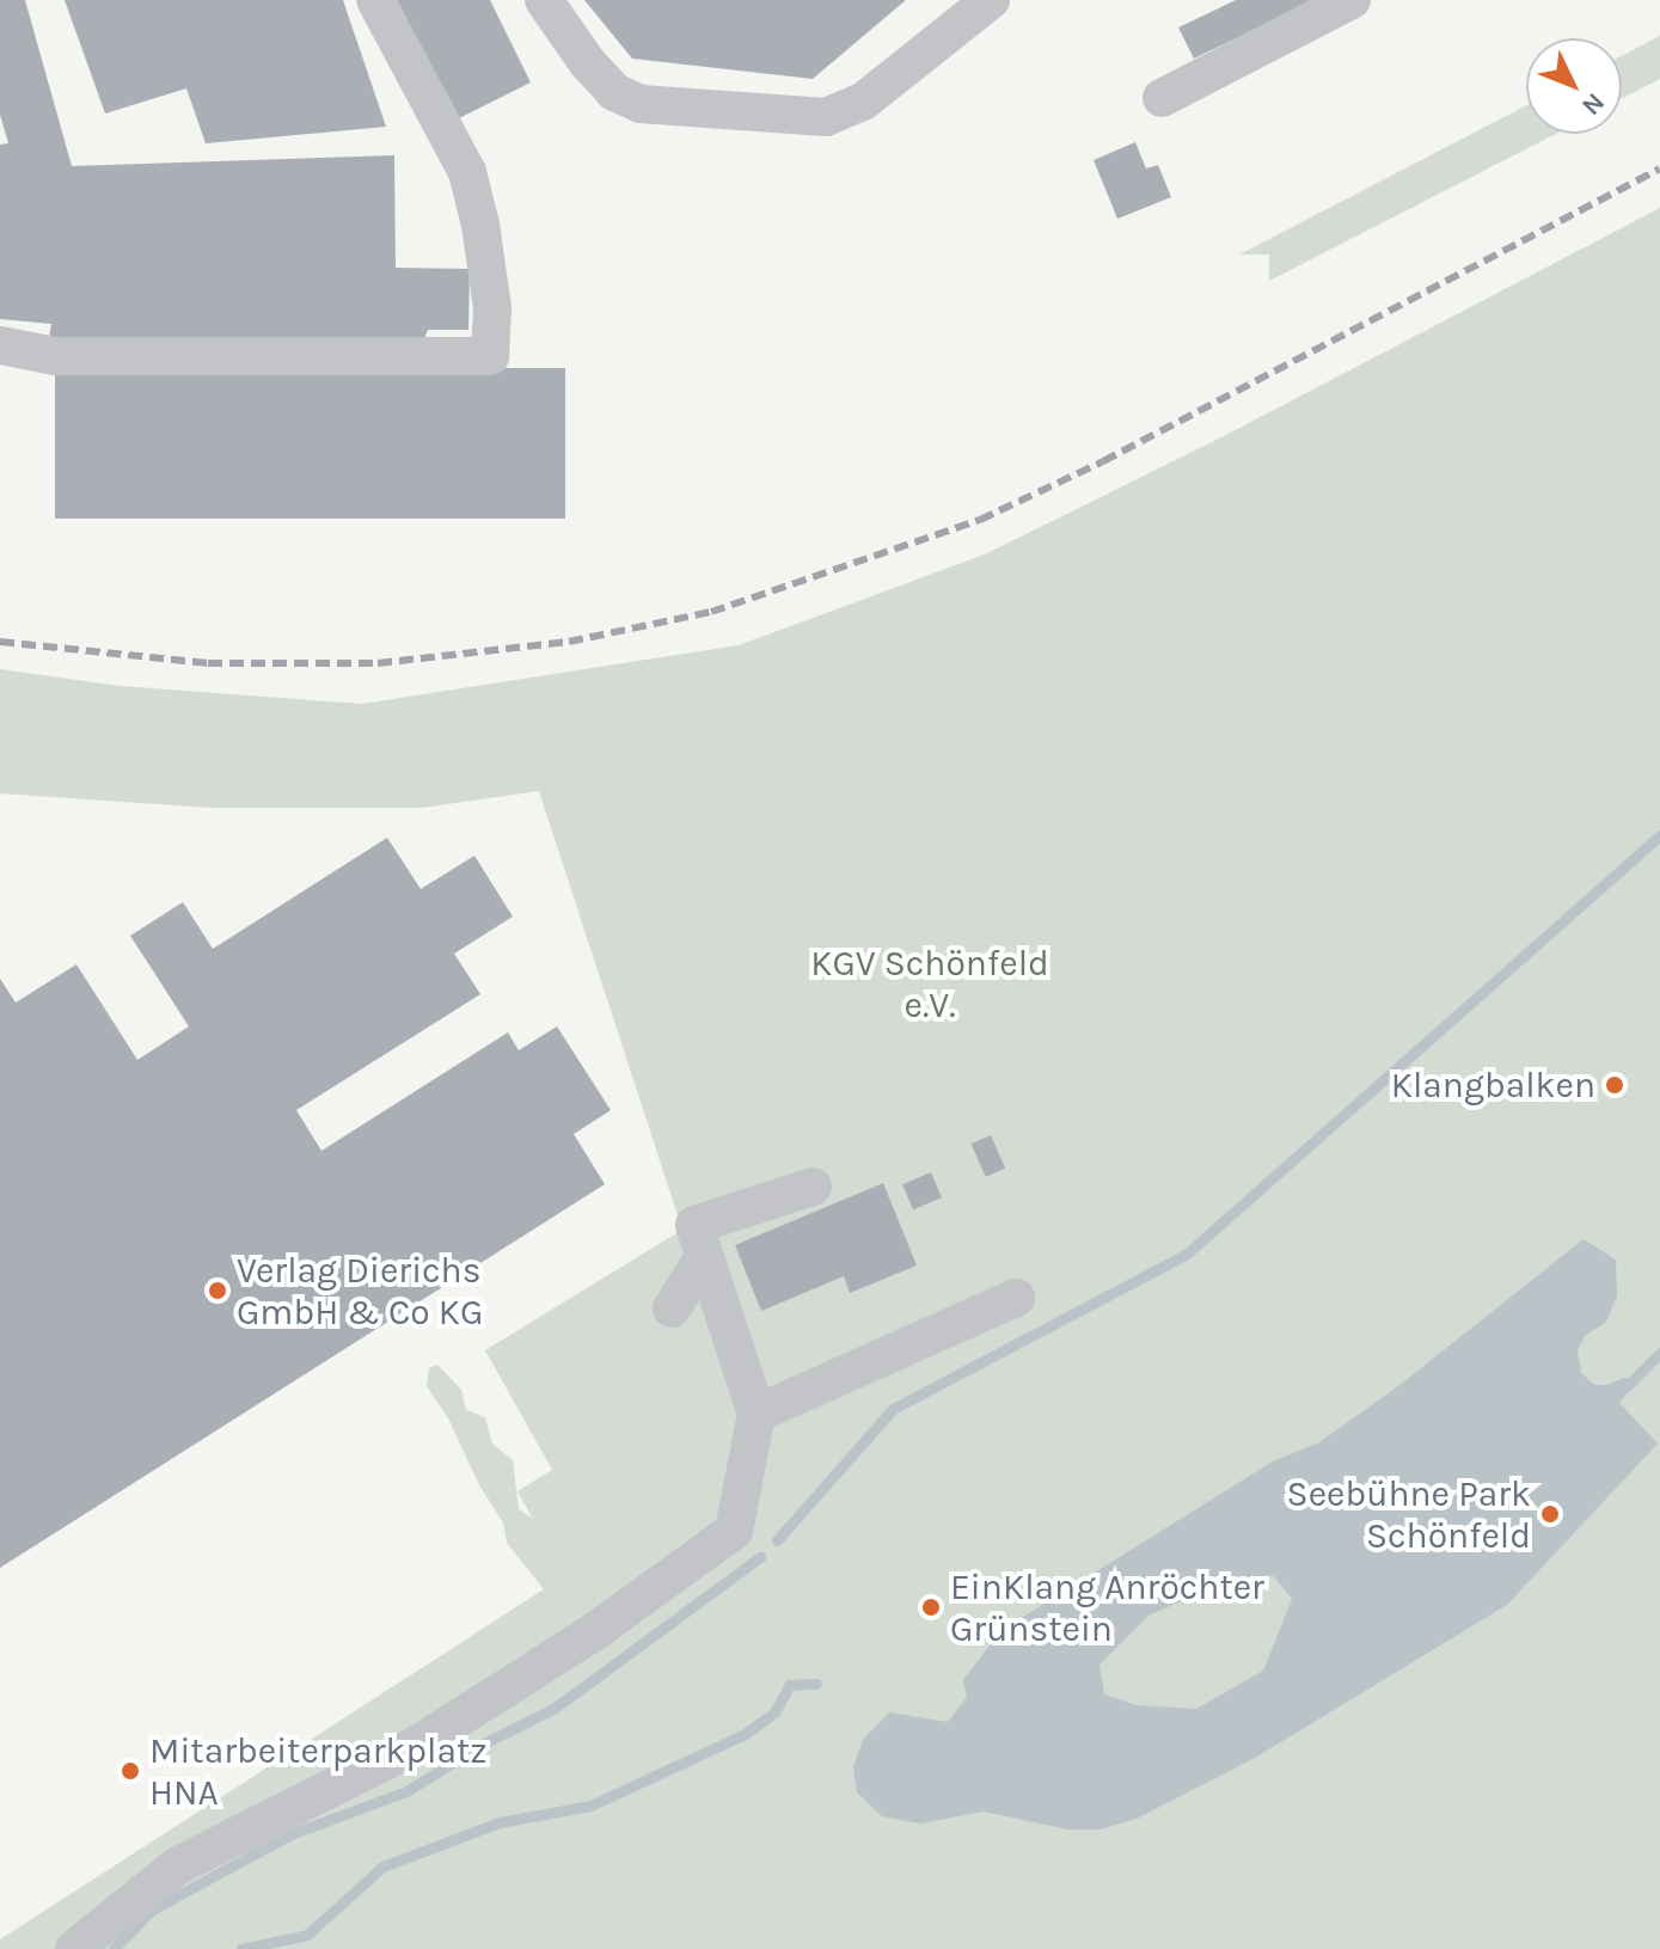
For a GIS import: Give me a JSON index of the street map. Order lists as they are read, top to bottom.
{
  "parks": ["KGV Schönfeld e.V."],
  "places": [
    "Klangbalken",
    "Verlag Dierichs GmbH & Co KG",
    "Seebühne Park Schönfeld",
    "EinKlang Anröchter Grünstein",
    "Mitarbeiterparkplatz HNA"
  ],
  "north": "bottom right"
}
